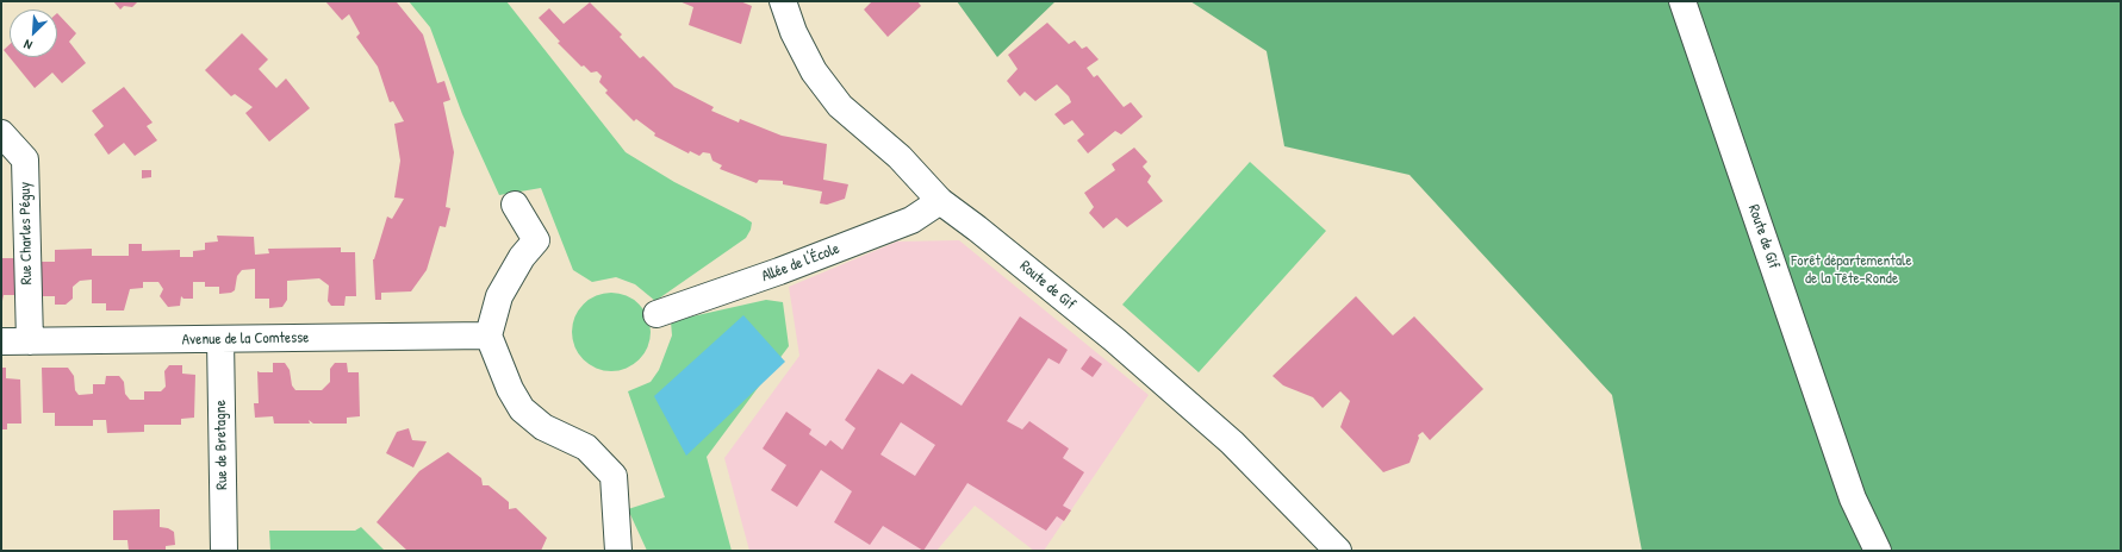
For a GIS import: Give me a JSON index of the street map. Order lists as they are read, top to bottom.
{
  "streets": {
    "street": [
      "Rue Charles Péguy",
      "Route de Gif",
      "Allée de l'École",
      "Avenue de la Comtesse",
      "Rue de Bretagne"
    ]
  },
  "crossings": [
    ["Rue Charles Péguy", "Avenue de la Comtesse"],
    ["Route de Gif", "Allée de l'École"],
    ["Avenue de la Comtesse", "Rue de Bretagne"]
  ],
  "parks": ["Forêt départementale de la Tête-Ronde"],
  "north": "bottom left"
}
